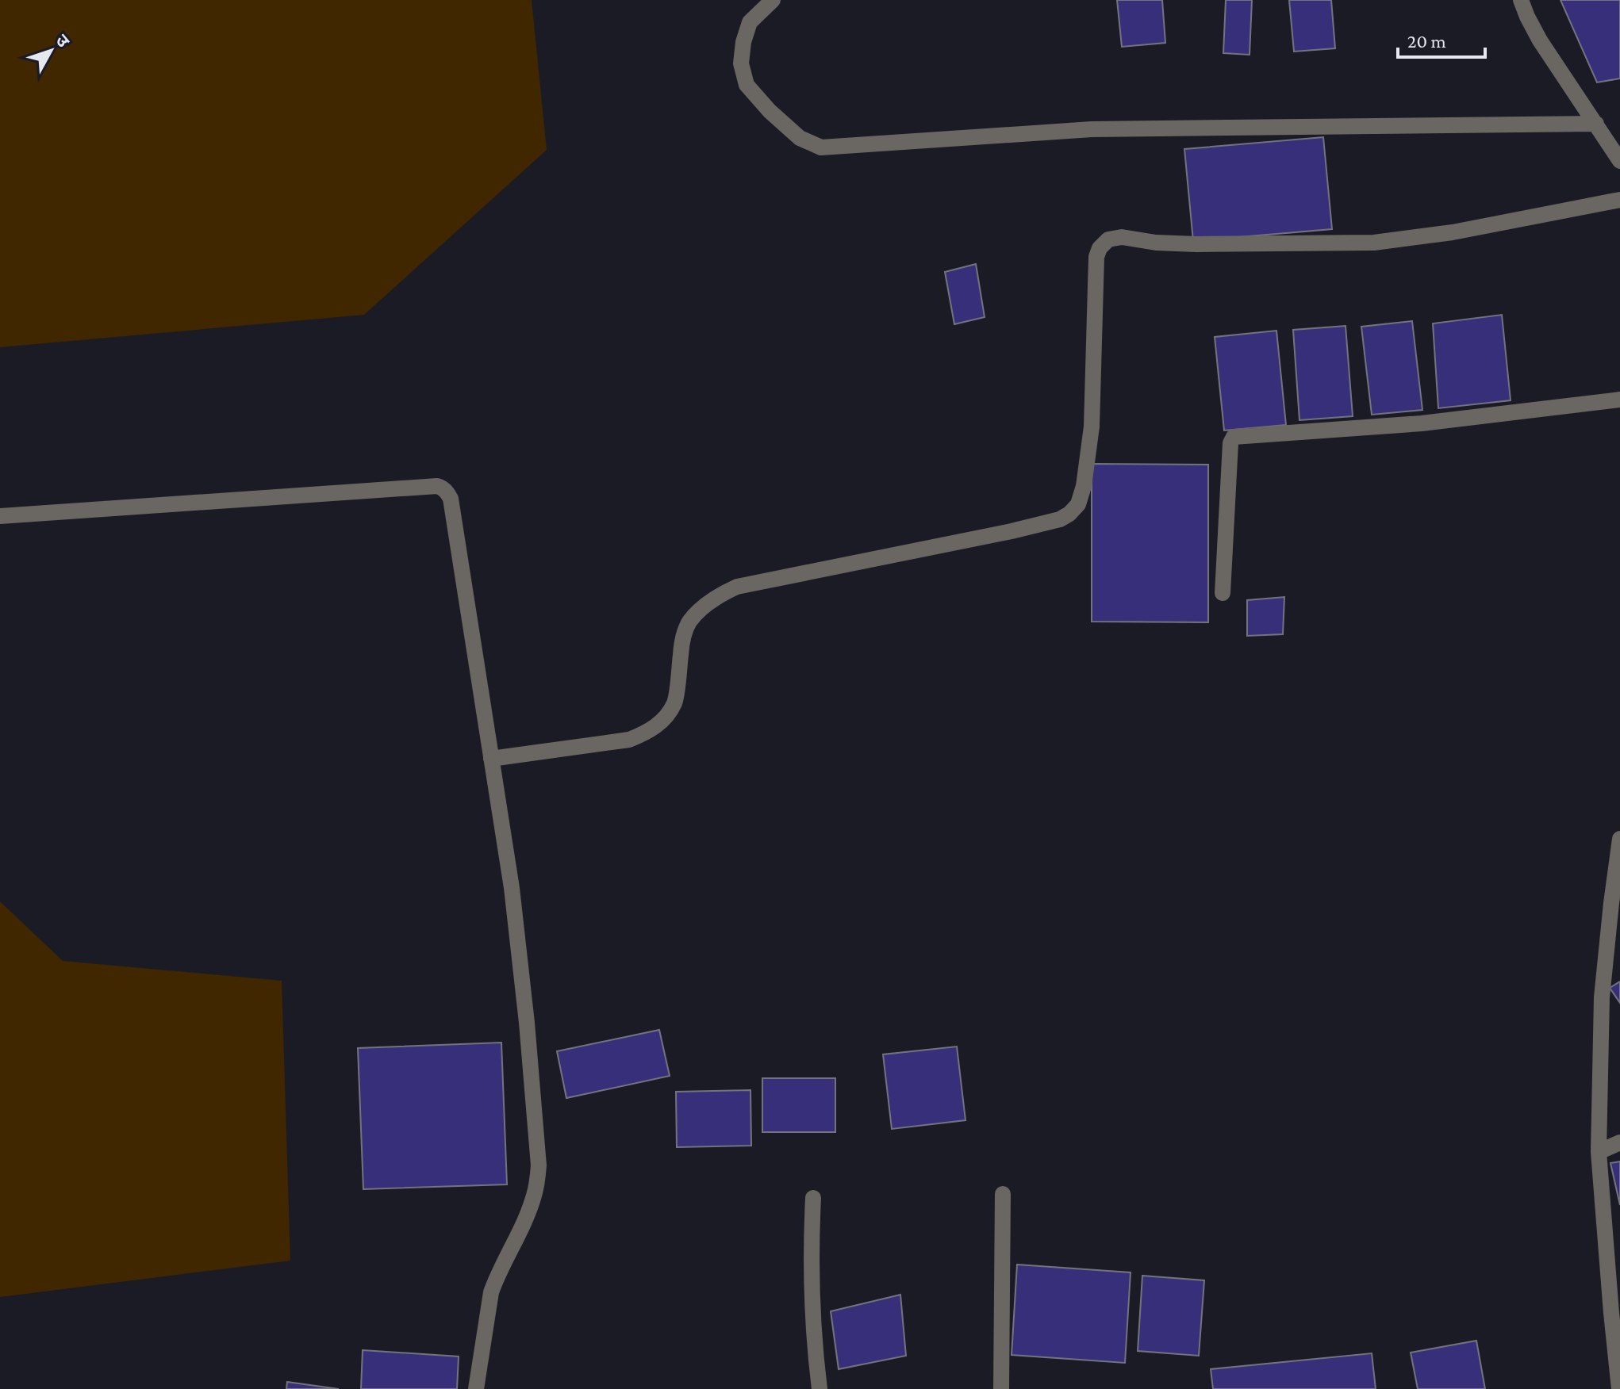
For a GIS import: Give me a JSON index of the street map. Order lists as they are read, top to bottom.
{
  "scale_bar": "20 m",
  "north": "top right"
}
